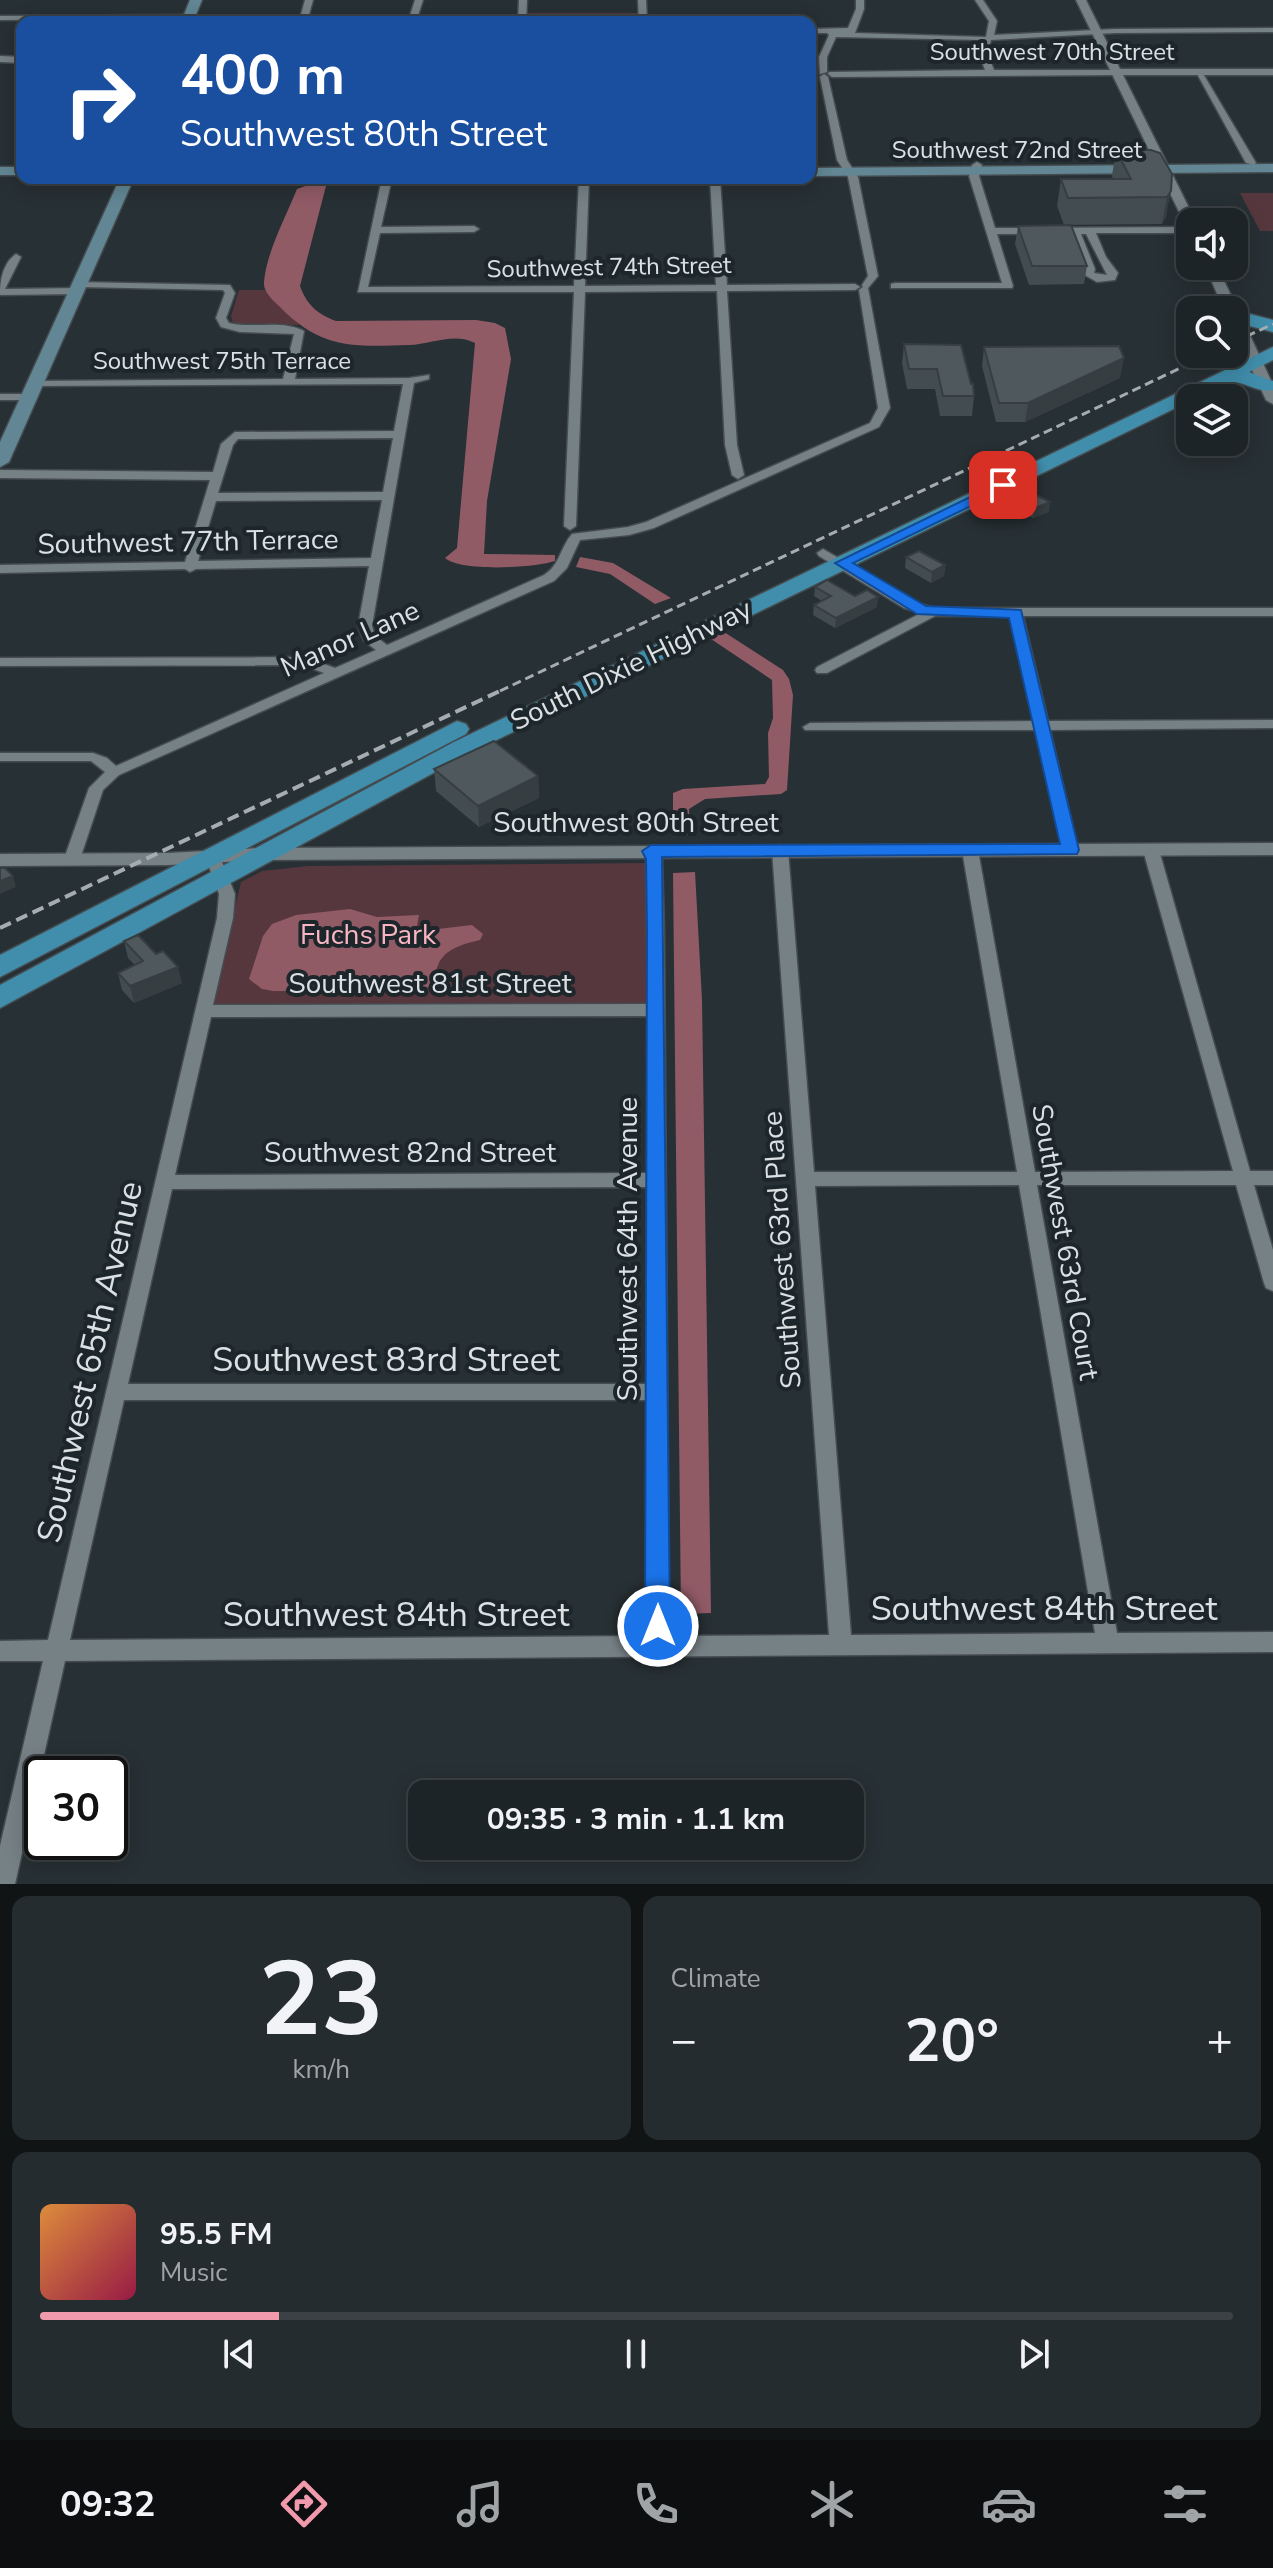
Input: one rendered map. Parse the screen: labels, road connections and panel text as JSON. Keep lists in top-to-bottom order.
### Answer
{
  "streets": {
    "highway": ["South Dixie Highway"],
    "main road": ["Southwest 72nd Street"],
    "street": [
      "Southwest 70th Street",
      "Southwest 74th Street",
      "Southwest 75th Terrace",
      "Southwest 77th Terrace",
      "Manor Lane",
      "Southwest 80th Street",
      "Southwest 81st Street",
      "Southwest 82nd Street",
      "Southwest 63rd Court",
      "Southwest 64th Avenue",
      "Southwest 63rd Place",
      "Southwest 83rd Street",
      "Southwest 65th Avenue",
      "Southwest 84th Street"
    ]
  },
  "crossings": [
    ["South Dixie Highway", "Southwest 80th Street"],
    ["South Dixie Highway", "Southwest 65th Avenue"],
    ["Southwest 80th Street", "Southwest 63rd Court"],
    ["Southwest 80th Street", "Southwest 64th Avenue"],
    ["Southwest 80th Street", "Southwest 63rd Place"],
    ["Southwest 81st Street", "Southwest 64th Avenue"],
    ["Southwest 81st Street", "Southwest 65th Avenue"],
    ["Southwest 82nd Street", "Southwest 64th Avenue"],
    ["Southwest 82nd Street", "Southwest 65th Avenue"],
    ["Southwest 63rd Court", "Southwest 84th Street"],
    ["Southwest 64th Avenue", "Southwest 83rd Street"],
    ["Southwest 64th Avenue", "Southwest 84th Street"],
    ["Southwest 63rd Place", "Southwest 84th Street"],
    ["Southwest 83rd Street", "Southwest 65th Avenue"],
    ["Southwest 65th Avenue", "Southwest 84th Street"]
  ],
  "parks": ["Fuchs Park"],
  "page": {
    "turn": ["400 m", "Southwest 80th Street"],
    "limit": "30",
    "trip": "09:35 · 3 min · 1.1 km",
    "tile": [
      ["23", "km/h"],
      "Climate"
    ],
    "heat": ["−", "20°", "+"],
    "song": ["95.5 FM", "Music"],
    "tabs": "09:32"
  }
}
